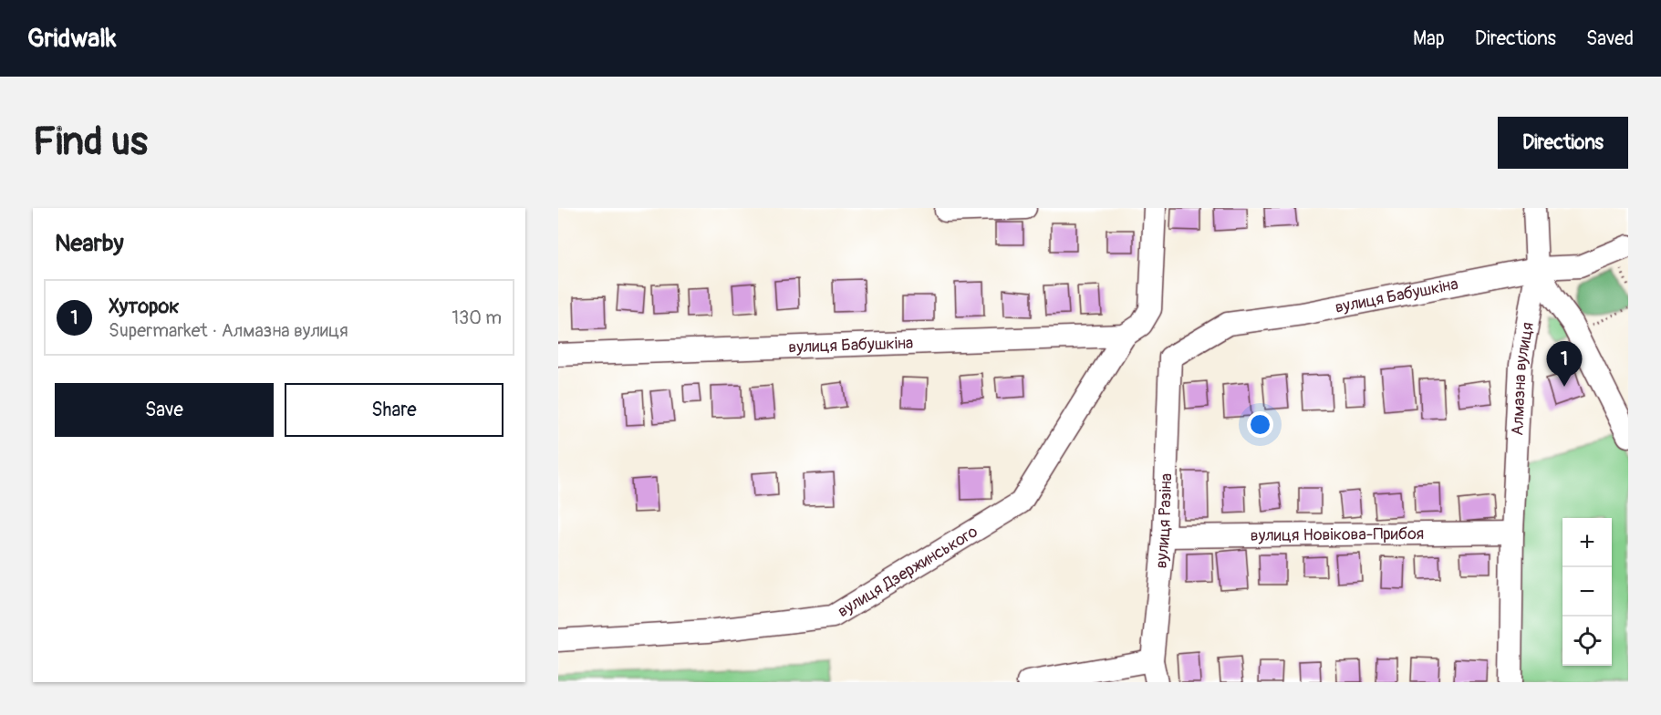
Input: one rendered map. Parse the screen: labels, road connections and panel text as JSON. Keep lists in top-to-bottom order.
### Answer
{
  "streets": {
    "street": [
      "вулиця Бабушкіна",
      "Алмазна вулиця",
      "вулиця Разіна",
      "вулиця Новікова-Прибоя",
      "вулиця Дзержинського"
    ]
  },
  "crossings": [
    ["вулиця Бабушкіна", "Алмазна вулиця"],
    ["вулиця Бабушкіна", "вулиця Разіна"],
    ["вулиця Бабушкіна", "вулиця Дзержинського"],
    ["Алмазна вулиця", "вулиця Новікова-Прибоя"],
    ["вулиця Разіна", "вулиця Новікова-Прибоя"]
  ],
  "page": {
    "header": "Gridwalk",
    "nav": ["Map", "Directions", "Saved"],
    "buttons": [
      "Directions",
      ["Save", "Share"]
    ],
    "title": "Find us",
    "heading": "Nearby",
    "list": [
      {
        "mark": "1",
        "name": "Хуторок",
        "note": "Supermarket · Алмазна вулиця",
        "value": "130 m"
      }
    ],
    "pins": "1",
    "map_buttons": ["+", "−"]
  }
}
